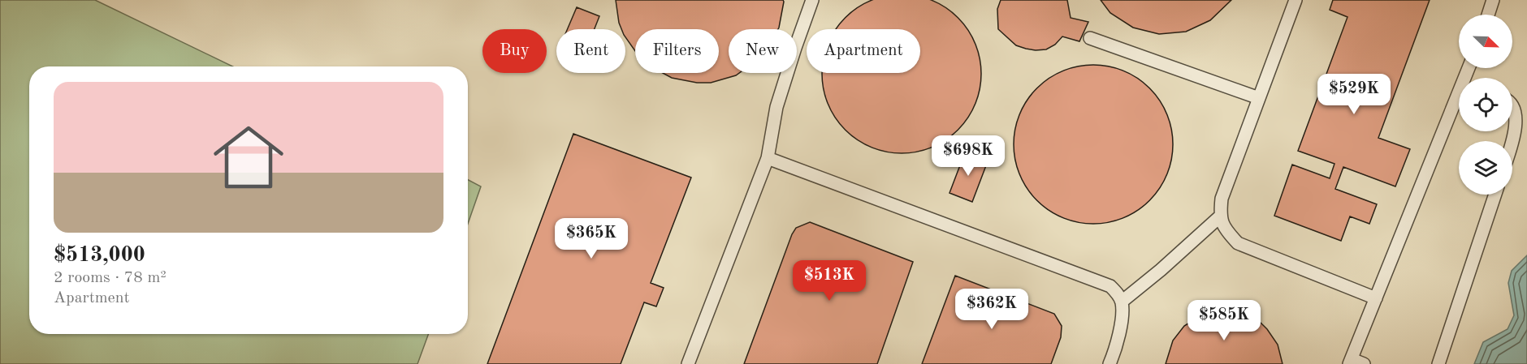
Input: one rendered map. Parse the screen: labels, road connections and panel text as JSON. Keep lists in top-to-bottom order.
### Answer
{
  "north": "bottom right",
  "page": {
    "chip": [
      "Buy",
      "Rent",
      "Filters",
      "New",
      "Apartment"
    ],
    "list": [
      {
        "name": "$513,000",
        "note": "2 rooms · 78 m² · Apartment"
      }
    ],
    "price": [
      "$529K",
      "$698K",
      "$365K",
      "$513K",
      "$362K",
      "$585K"
    ]
  }
}
